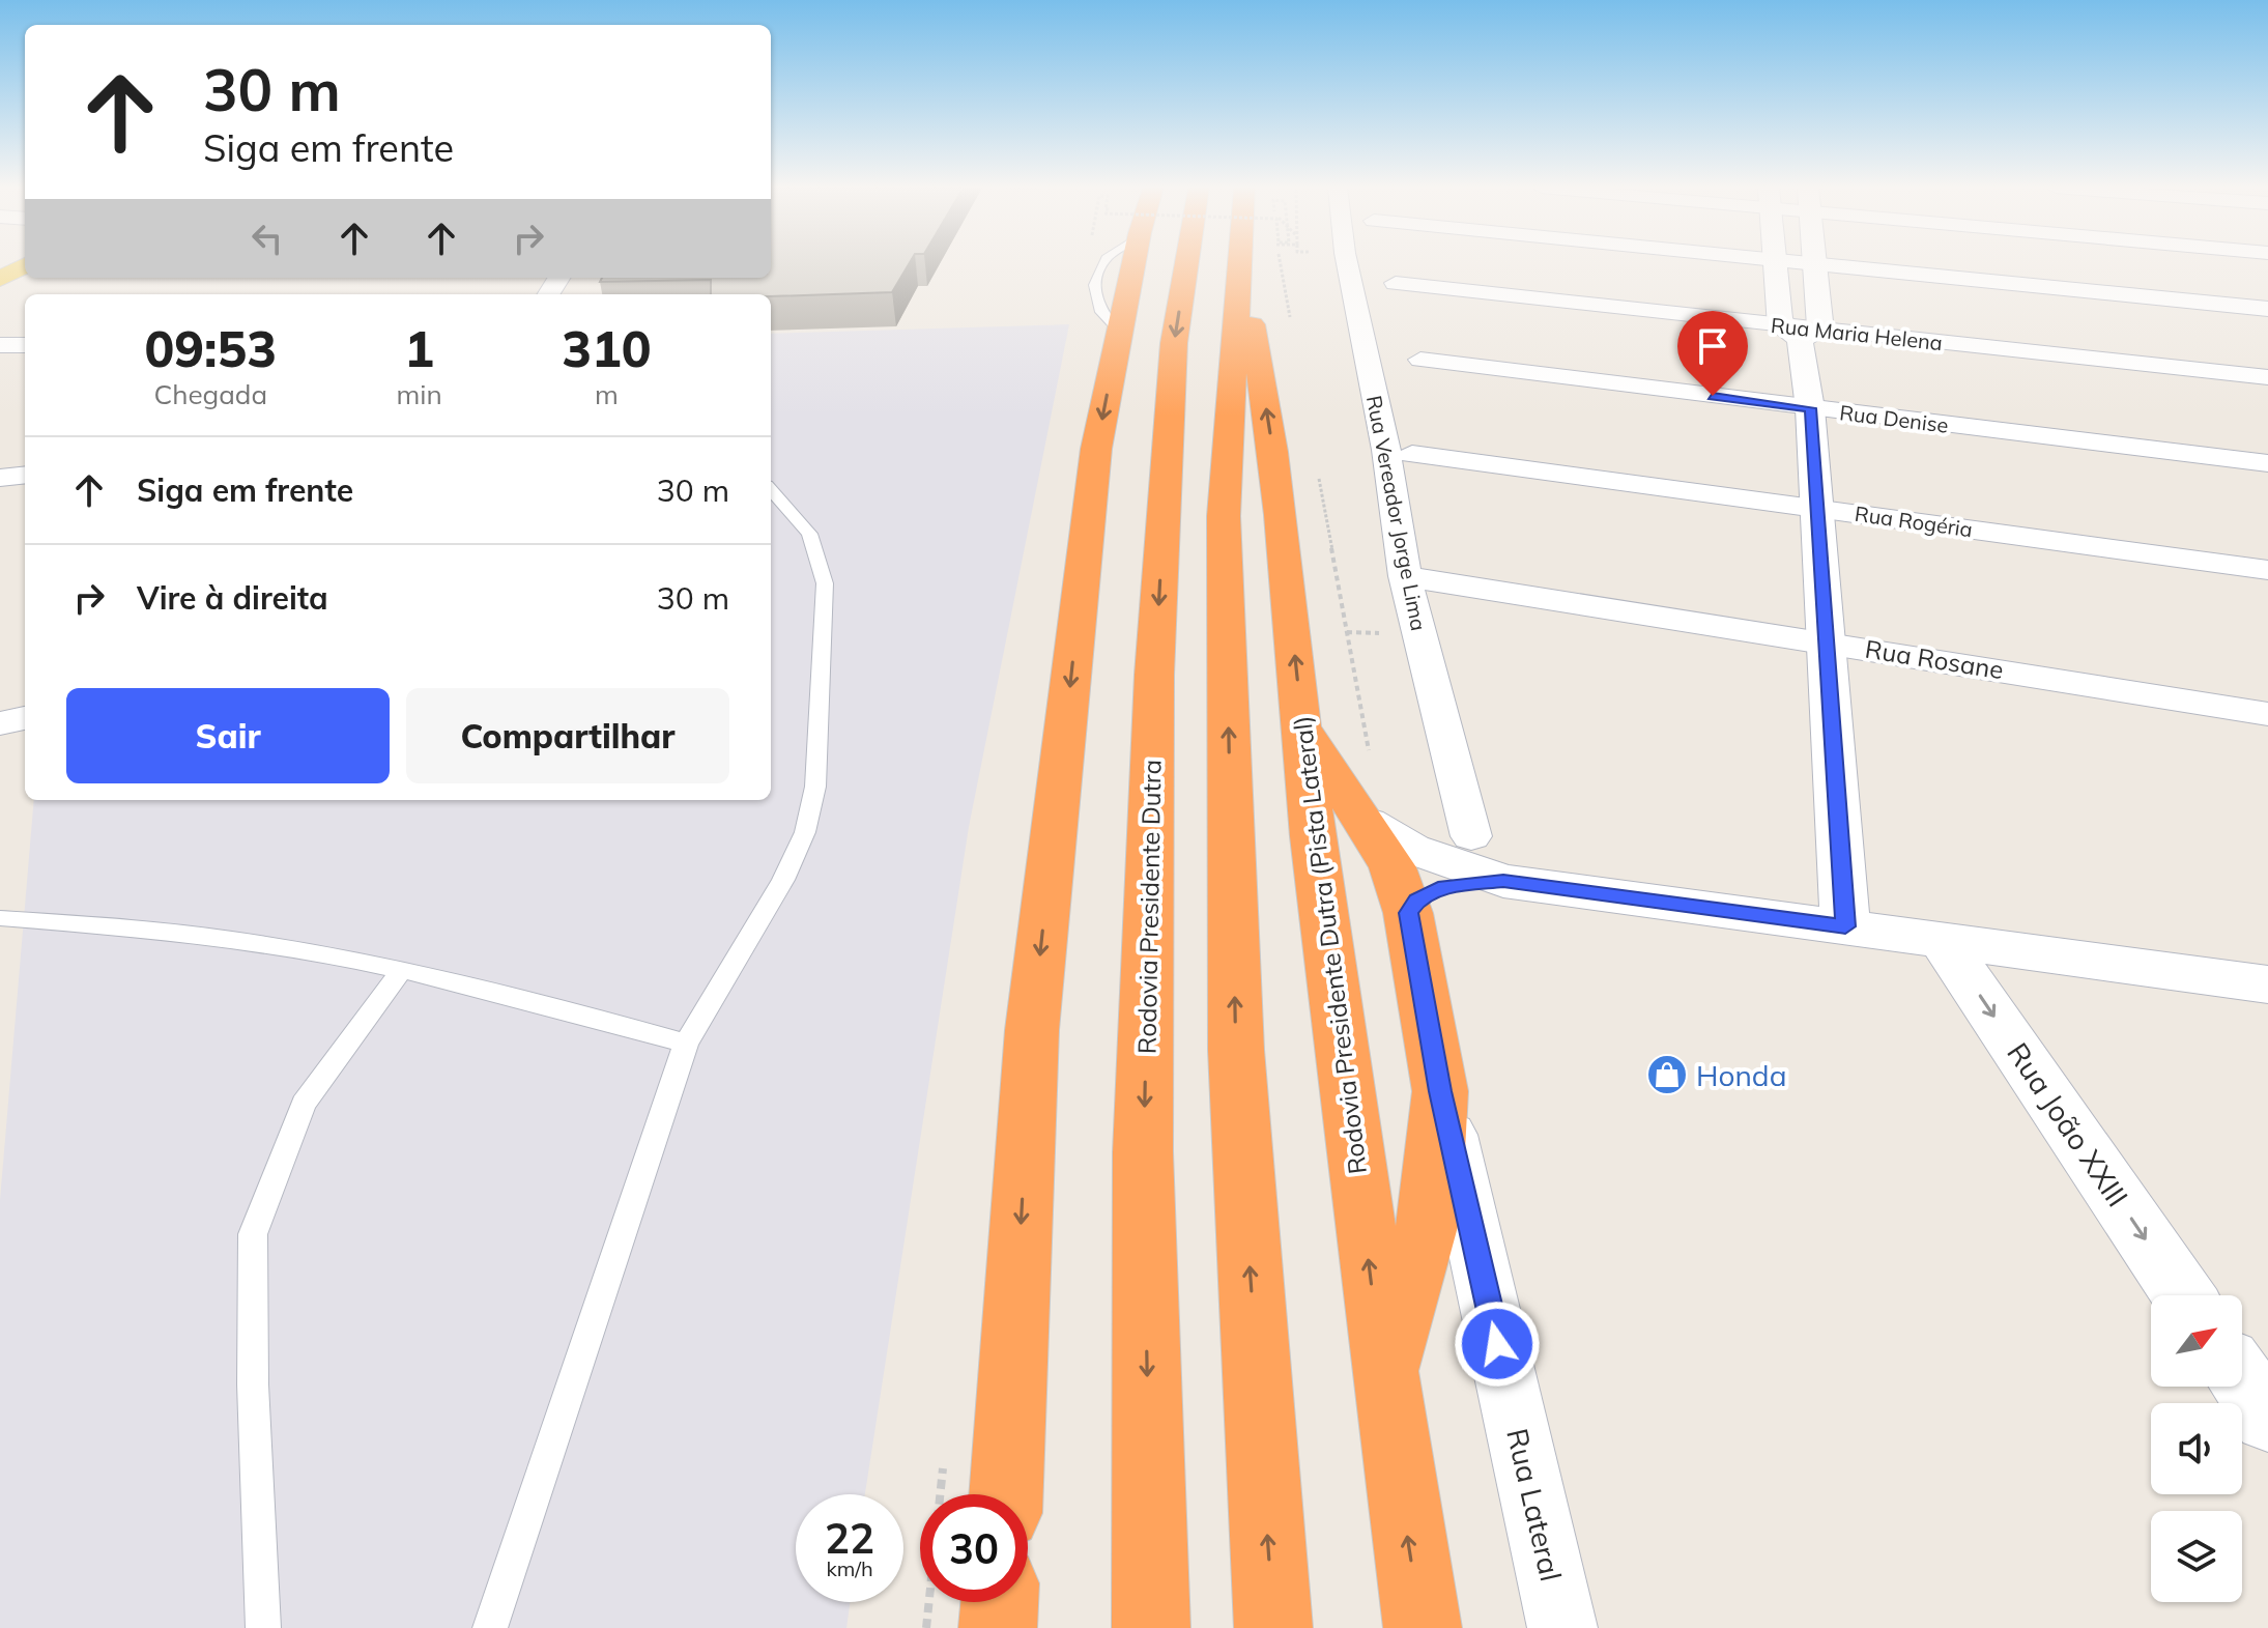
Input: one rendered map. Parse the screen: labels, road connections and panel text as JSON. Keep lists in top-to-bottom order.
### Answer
{
  "streets": {
    "highway": ["Rodovia Presidente Dutra", "Rodovia Presidente Dutra (Pista Lateral)"],
    "street": [
      "Rua Maria Helena",
      "Rua Denise",
      "Rua Vereador Jorge Lima",
      "Rua Rogéria",
      "Rua Rosane",
      "Rua João XXIII",
      "Rua Lateral"
    ]
  },
  "crossings": [
    ["Rua Vereador Jorge Lima", "Rua Rosane"]
  ],
  "one_way": ["Rua João XXIII"],
  "places": {
    "shop": ["Honda"]
  },
  "north": "top right",
  "page": {
    "turn": ["30 m", "Siga em frente"],
    "eta": [
      "09:53",
      "Chegada",
      "1",
      "min",
      "310",
      "m"
    ],
    "list": [
      {
        "name": "Siga em frente",
        "value": "30 m"
      },
      {
        "name": "Vire à direita",
        "value": "30 m"
      }
    ],
    "buttons": ["Sair", "Compartilhar"],
    "speed": "22 km/h",
    "limit": "30"
  }
}
